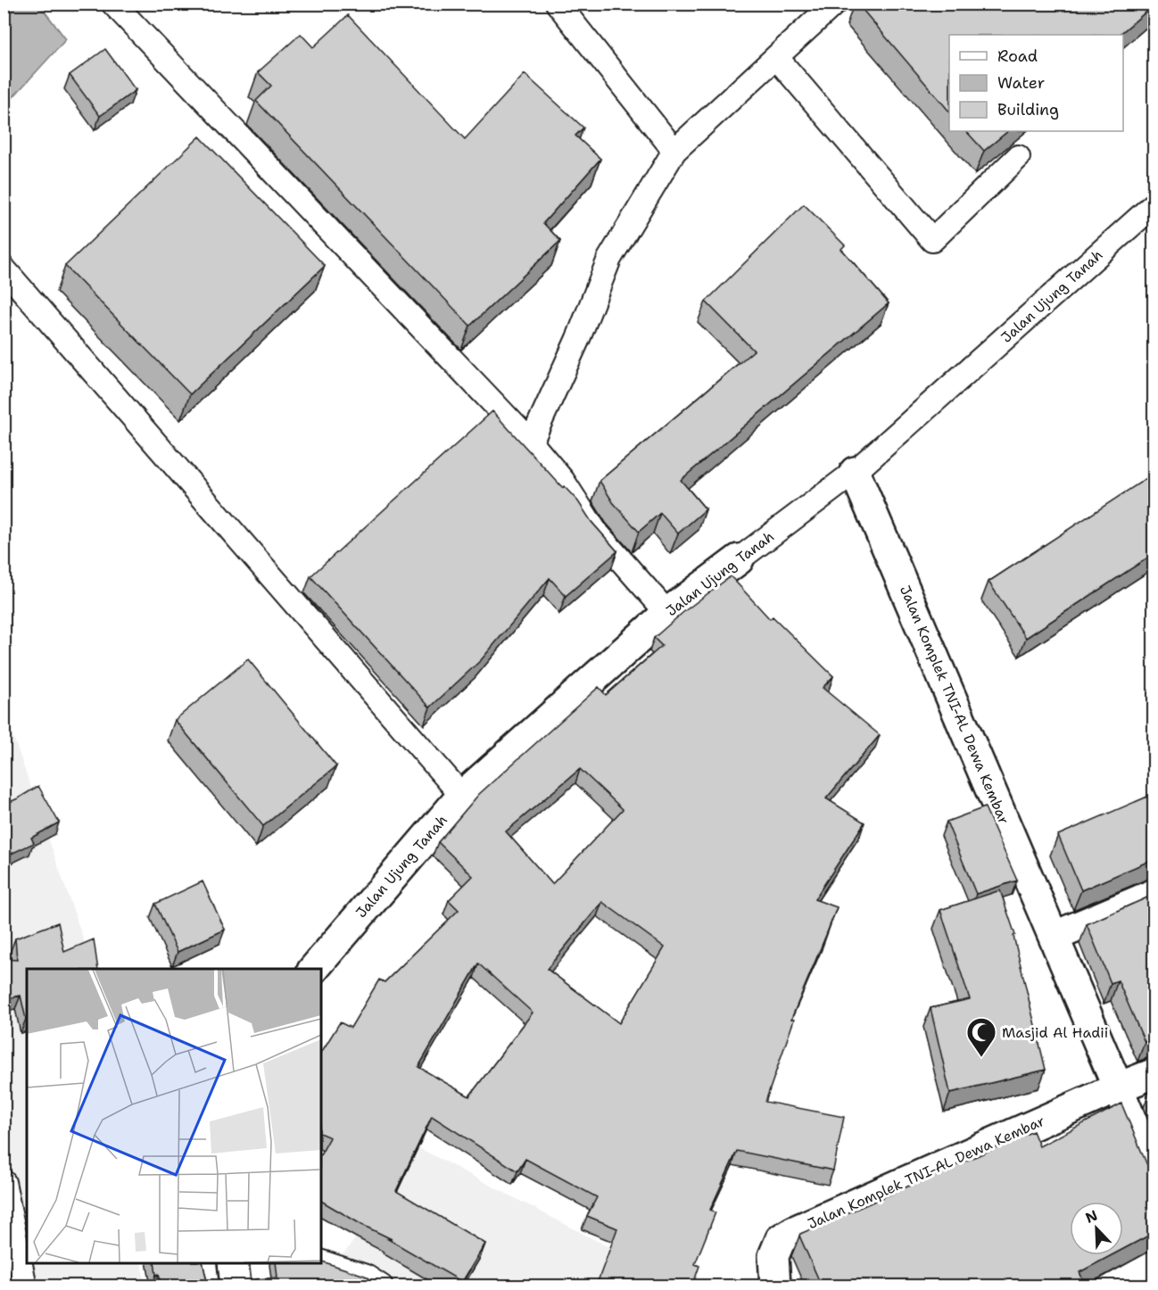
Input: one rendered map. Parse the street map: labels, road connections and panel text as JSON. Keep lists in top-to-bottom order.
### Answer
{
  "streets": {
    "street": ["Jalan Ujung Tanah", "Jalan Komplek TNI-AL Dewa Kembar"]
  },
  "crossings": [
    ["Jalan Ujung Tanah", "Jalan Komplek TNI-AL Dewa Kembar"]
  ],
  "places": {
    "mosque": ["Masjid Al Hadii"]
  },
  "legend": ["Road", "Water", "Building"],
  "north": "top left"
}
